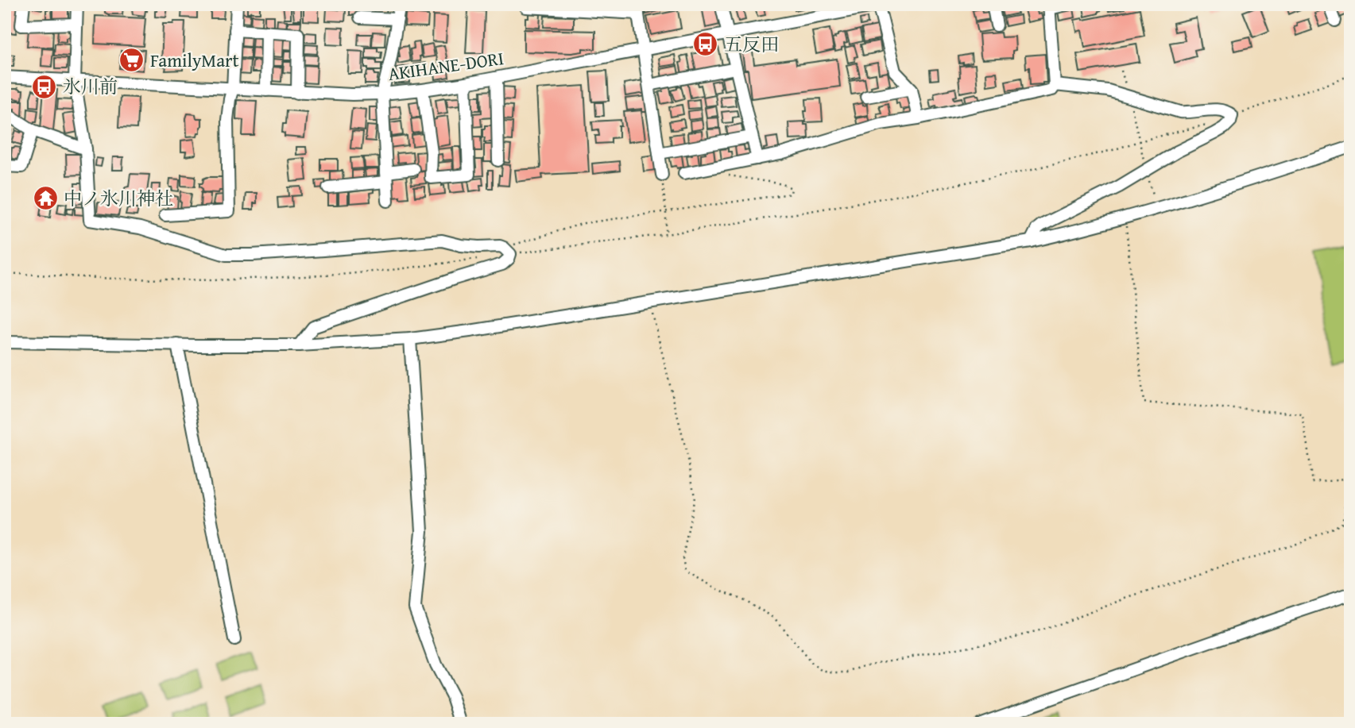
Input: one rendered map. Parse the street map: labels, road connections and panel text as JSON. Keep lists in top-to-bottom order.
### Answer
{
  "streets": {
    "street": ["AKIHANE-DORI"]
  },
  "places": {
    "bus stop": ["五反田", "氷川前"],
    "supermarket": ["FamilyMart"],
    "temple": ["中ノ氷川神社"]
  }
}
